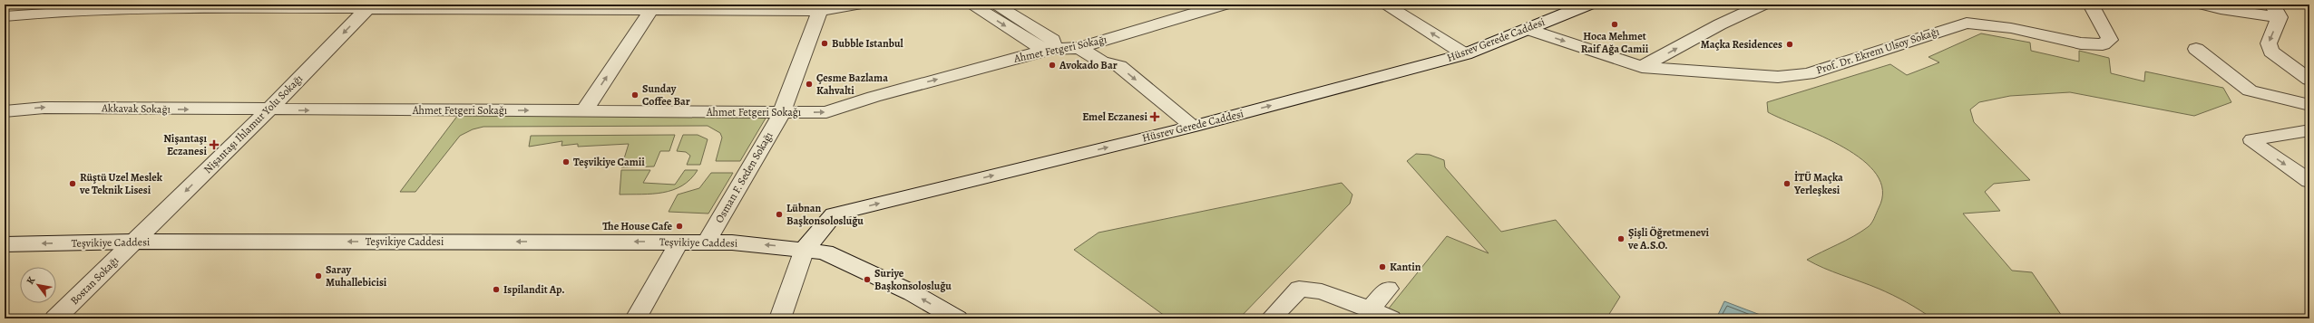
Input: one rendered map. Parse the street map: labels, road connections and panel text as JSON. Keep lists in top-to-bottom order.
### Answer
{
  "streets": {
    "street": [
      "Hüsrev Gerede Caddesi",
      "Ahmet Fetgeri Sokağı",
      "Prof. Dr. Ekrem Ulsoy Sokağı",
      "Akkavak Sokağı",
      "Nişantaşı Ihlamur Yolu Sokağı",
      "Osman F. Seden Sokağı",
      "Teşvikiye Caddesi",
      "Bostan Sokağı"
    ]
  },
  "crossings": [
    ["Hüsrev Gerede Caddesi", "Prof. Dr. Ekrem Ulsoy Sokağı"],
    ["Hüsrev Gerede Caddesi", "Teşvikiye Caddesi"],
    ["Ahmet Fetgeri Sokağı", "Akkavak Sokağı"],
    ["Ahmet Fetgeri Sokağı", "Nişantaşı Ihlamur Yolu Sokağı"],
    ["Ahmet Fetgeri Sokağı", "Osman F. Seden Sokağı"],
    ["Akkavak Sokağı", "Nişantaşı Ihlamur Yolu Sokağı"],
    ["Nişantaşı Ihlamur Yolu Sokağı", "Teşvikiye Caddesi"],
    ["Nişantaşı Ihlamur Yolu Sokağı", "Bostan Sokağı"],
    ["Osman F. Seden Sokağı", "Teşvikiye Caddesi"],
    ["Teşvikiye Caddesi", "Bostan Sokağı"]
  ],
  "one_way": ["Hüsrev Gerede Caddesi", "Nişantaşı Ihlamur Yolu Sokağı", "Teşvikiye Caddesi"],
  "places": {
    "other": [
      "Hoca Mehmet Raif Ağa Camii",
      "Bubble Istanbul",
      "Maçka Residences",
      "Avokado Bar",
      "Çesme Bazlama Kahvalti",
      "Sunday Coffee Bar",
      "Teşvikiye Camii",
      "Rüştü Uzel Meslek ve Teknik Lisesi",
      "İTÜ Maçka Yerleşkesi",
      "Lübnan Başkonsolosluğu",
      "The House Cafe",
      "Şişli Öğretmenevi ve A.S.O.",
      "Kantin",
      "Saray Muhallebicisi",
      "Suriye Başkonsolosluğu",
      "Ispilandit Ap."
    ],
    "health": ["Emel Eczanesi", "Nişantaşı Eczanesi"]
  },
  "north": "top left"
}
